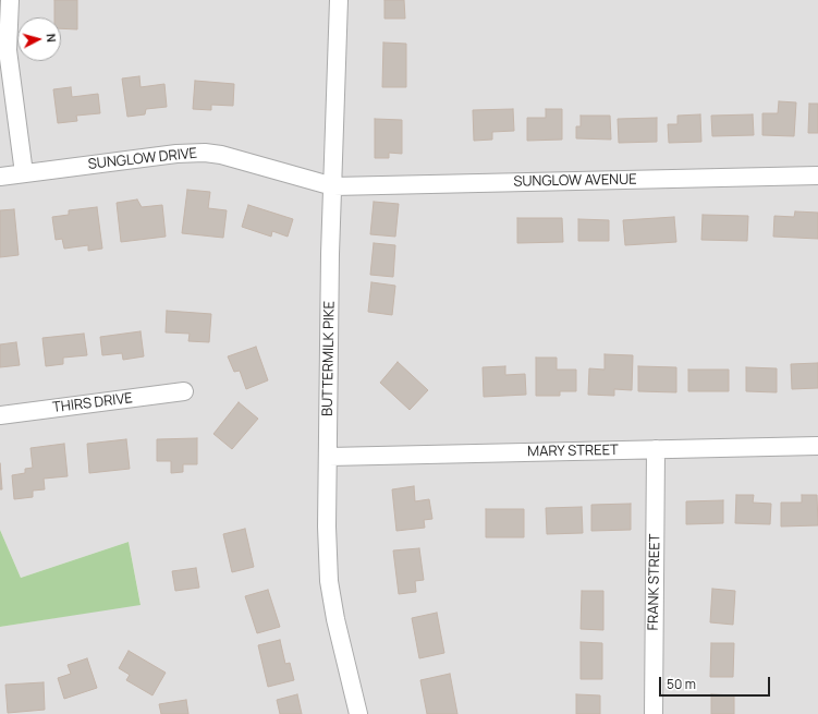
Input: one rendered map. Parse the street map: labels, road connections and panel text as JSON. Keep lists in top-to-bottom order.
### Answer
{
  "streets": {
    "street": [
      "SUNGLOW DRIVE",
      "SUNGLOW AVENUE",
      "BUTTERMILK PIKE",
      "THIRS DRIVE",
      "MARY STREET",
      "FRANK STREET"
    ]
  },
  "crossings": [
    ["SUNGLOW DRIVE", "SUNGLOW AVENUE"],
    ["SUNGLOW DRIVE", "BUTTERMILK PIKE"],
    ["SUNGLOW AVENUE", "BUTTERMILK PIKE"],
    ["BUTTERMILK PIKE", "MARY STREET"],
    ["MARY STREET", "FRANK STREET"]
  ],
  "scale_bar": "50 m",
  "north": "right"
}
